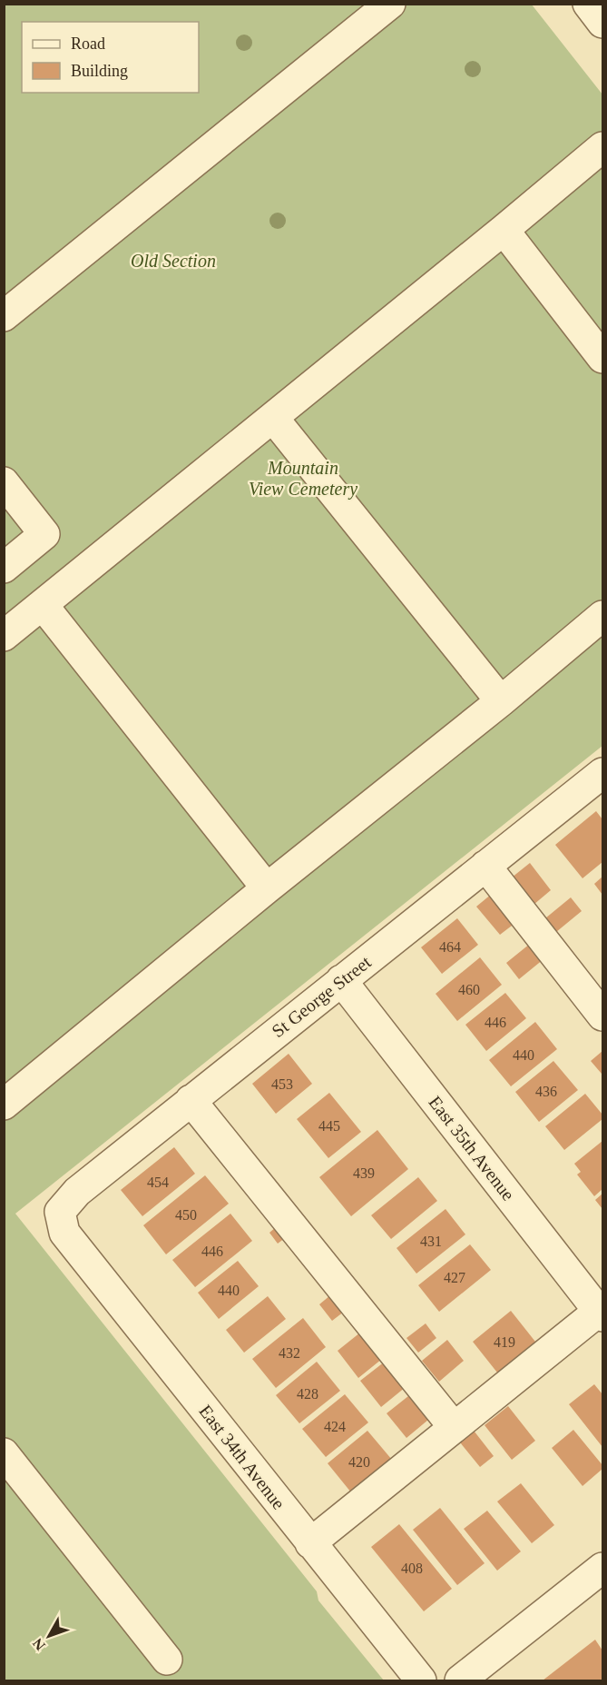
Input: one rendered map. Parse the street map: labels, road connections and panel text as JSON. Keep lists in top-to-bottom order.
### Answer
{
  "streets": {
    "street": ["St George Street", "East 35th Avenue", "East 34th Avenue"]
  },
  "crossings": [
    ["St George Street", "East 35th Avenue"],
    ["St George Street", "East 34th Avenue"]
  ],
  "parks": ["Old Section", "Mountain View Cemetery"],
  "house_numbers": [
    "464",
    "460",
    "446",
    "440",
    "453",
    "436",
    "445",
    "439",
    "454",
    "450",
    "431",
    "446",
    "427",
    "440",
    "419",
    "432",
    "428",
    "424",
    "420",
    "408"
  ],
  "legend": ["Road", "Building"],
  "north": "bottom left"
}
